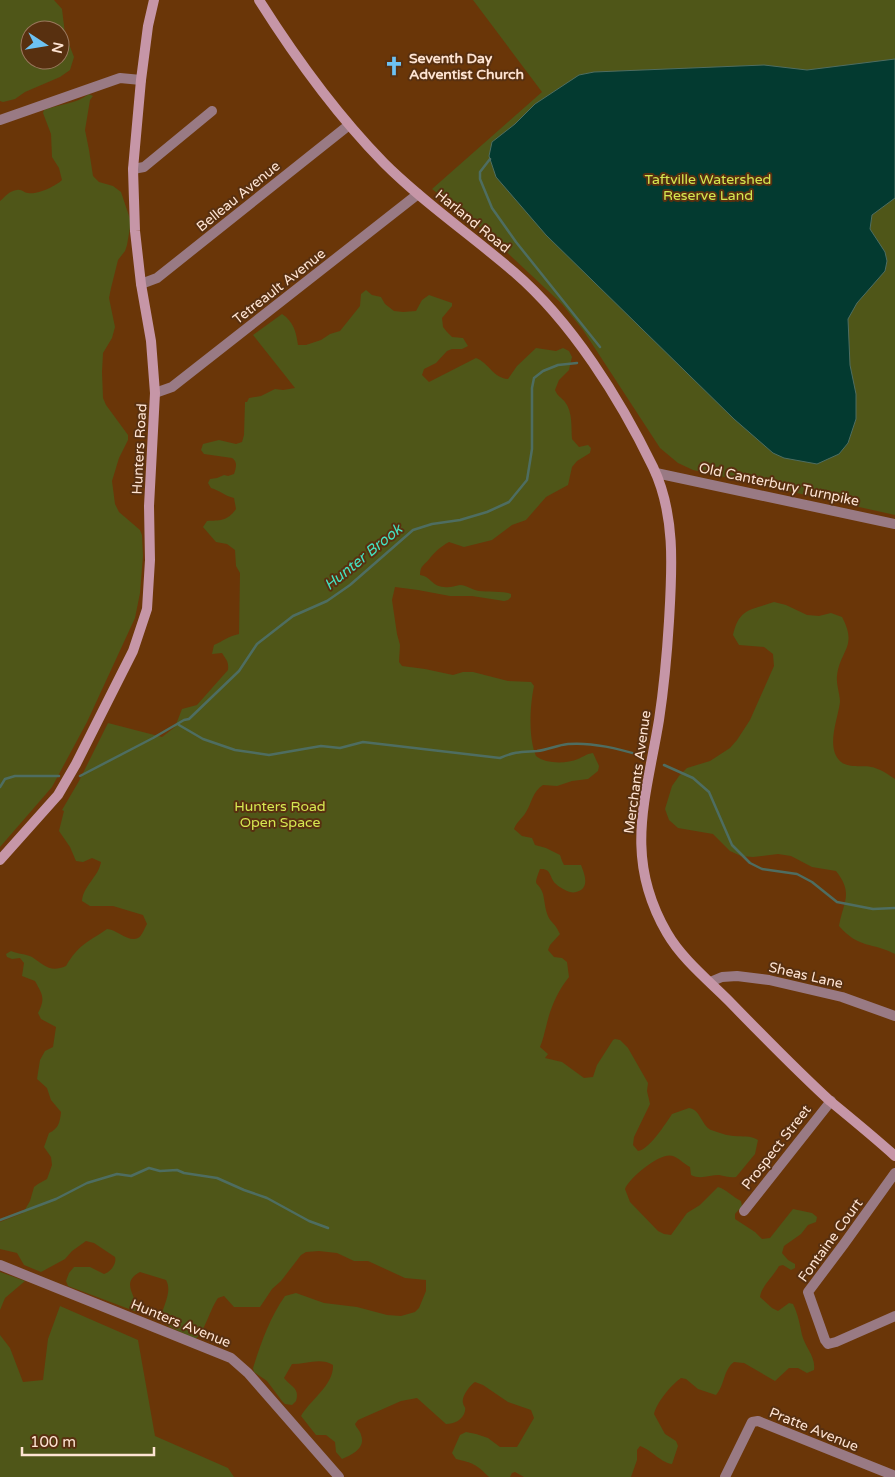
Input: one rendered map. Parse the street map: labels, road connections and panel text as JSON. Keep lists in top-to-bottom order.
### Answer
{
  "streets": {
    "main road": ["Harland Road", "Hunters Road", "Merchants Avenue"],
    "street": [
      "Belleau Avenue",
      "Tetreault Avenue",
      "Old Canterbury Turnpike",
      "Sheas Lane",
      "Prospect Street",
      "Fontaine Court",
      "Hunters Avenue",
      "Pratte Avenue"
    ]
  },
  "crossings": [
    ["Belleau Avenue", "Harland Road"],
    ["Belleau Avenue", "Hunters Road"],
    ["Harland Road", "Tetreault Avenue"],
    ["Harland Road", "Old Canterbury Turnpike"],
    ["Harland Road", "Merchants Avenue"],
    ["Tetreault Avenue", "Hunters Road"],
    ["Old Canterbury Turnpike", "Merchants Avenue"],
    ["Merchants Avenue", "Sheas Lane"],
    ["Merchants Avenue", "Prospect Street"]
  ],
  "water": ["Hunter Brook"],
  "parks": ["Taftville Watershed Reserve Land", "Hunters Road Open Space"],
  "places": {
    "church": ["Seventh Day Adventist Church"]
  },
  "scale_bar": "100 m",
  "north": "right"
}
